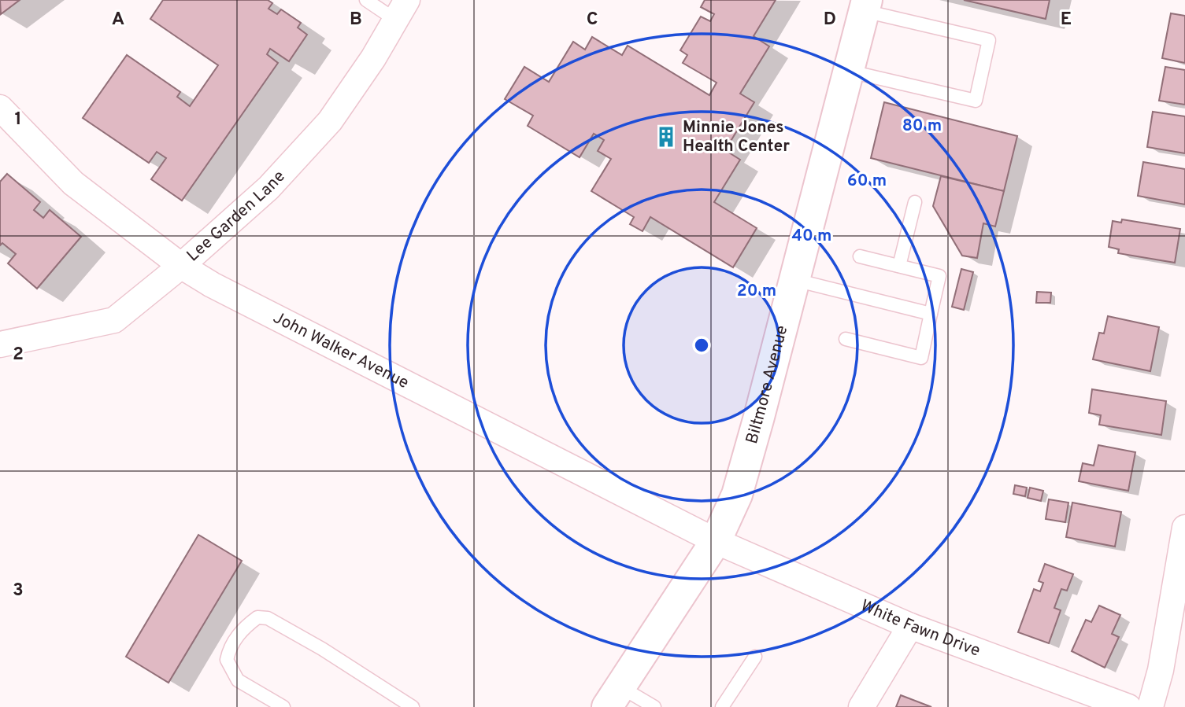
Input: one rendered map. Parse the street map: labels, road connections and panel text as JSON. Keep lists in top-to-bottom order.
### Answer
{
  "streets": {
    "main road": ["Biltmore Avenue"],
    "street": ["Lee Garden Lane", "John Walker Avenue", "White Fawn Drive"]
  },
  "crossings": [
    ["Lee Garden Lane", "John Walker Avenue"],
    ["John Walker Avenue", "Biltmore Avenue"],
    ["John Walker Avenue", "White Fawn Drive"],
    ["Biltmore Avenue", "White Fawn Drive"]
  ],
  "places": {
    "building": ["Minnie Jones Health Center"]
  },
  "grid": {
    "columns": [
      "A",
      "B",
      "C",
      "D",
      "E"
    ],
    "rows": ["1", "2", "3"]
  },
  "rings": [
    "80 m",
    "60 m",
    "40 m",
    "20 m"
  ]
}
